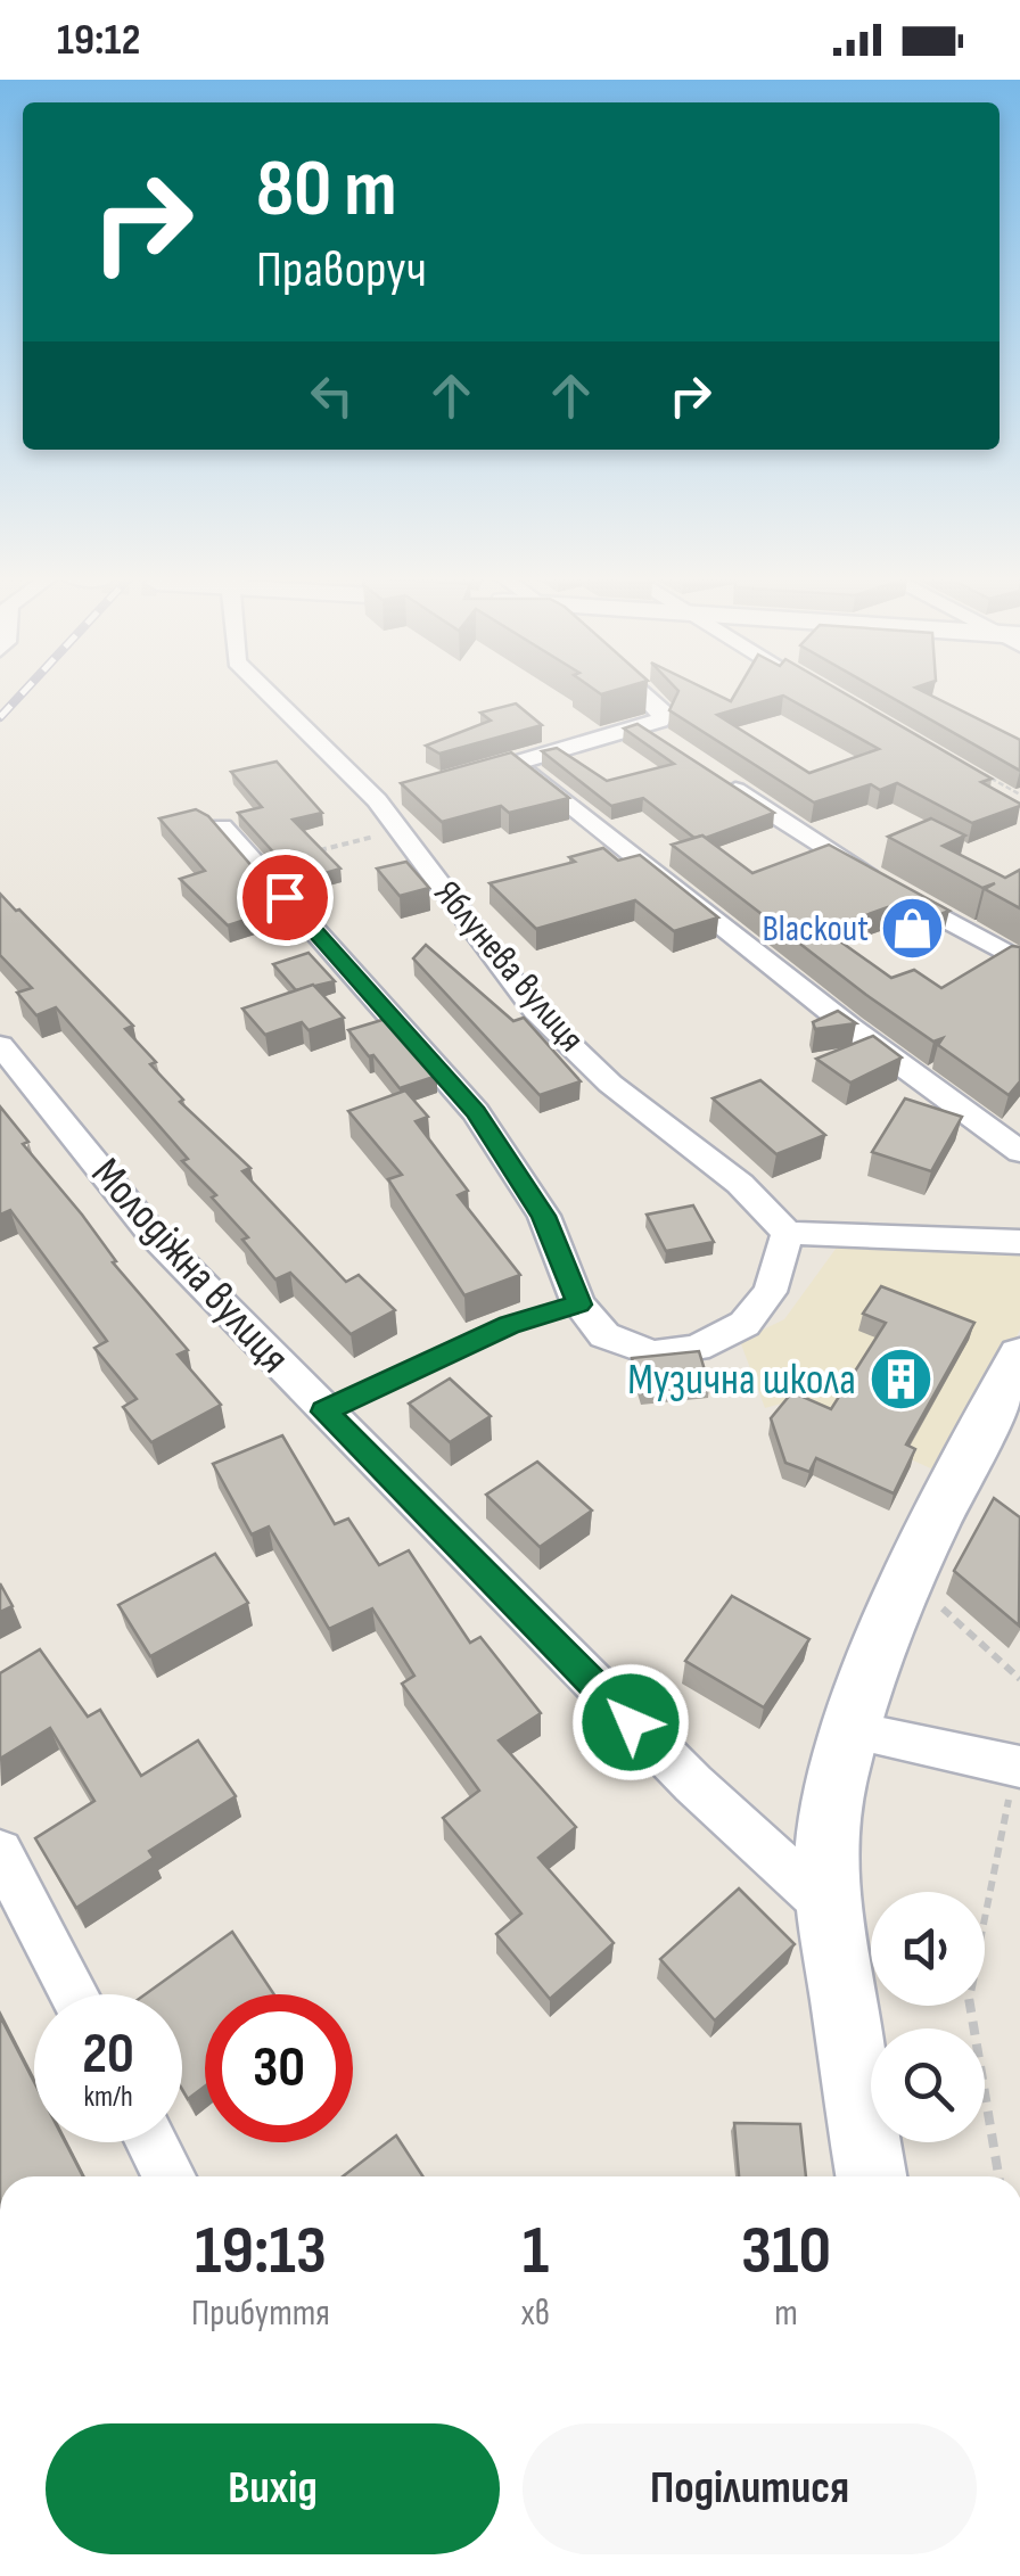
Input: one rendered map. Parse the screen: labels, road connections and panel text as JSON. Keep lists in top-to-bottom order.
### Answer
{
  "streets": {
    "street": ["Яблунева вулиця", "Молодіжна вулиця"]
  },
  "places": {
    "shop": ["Blackout"],
    "building": ["Музична школа"]
  },
  "page": {
    "status": "19:12",
    "turn": ["80 m", "Праворуч"],
    "speed": "20 km/h",
    "limit": "30",
    "eta": [
      "19:13",
      "Прибуття",
      "1",
      "хв",
      "310",
      "m"
    ],
    "buttons": ["Вихід", "Поділитися"]
  }
}
